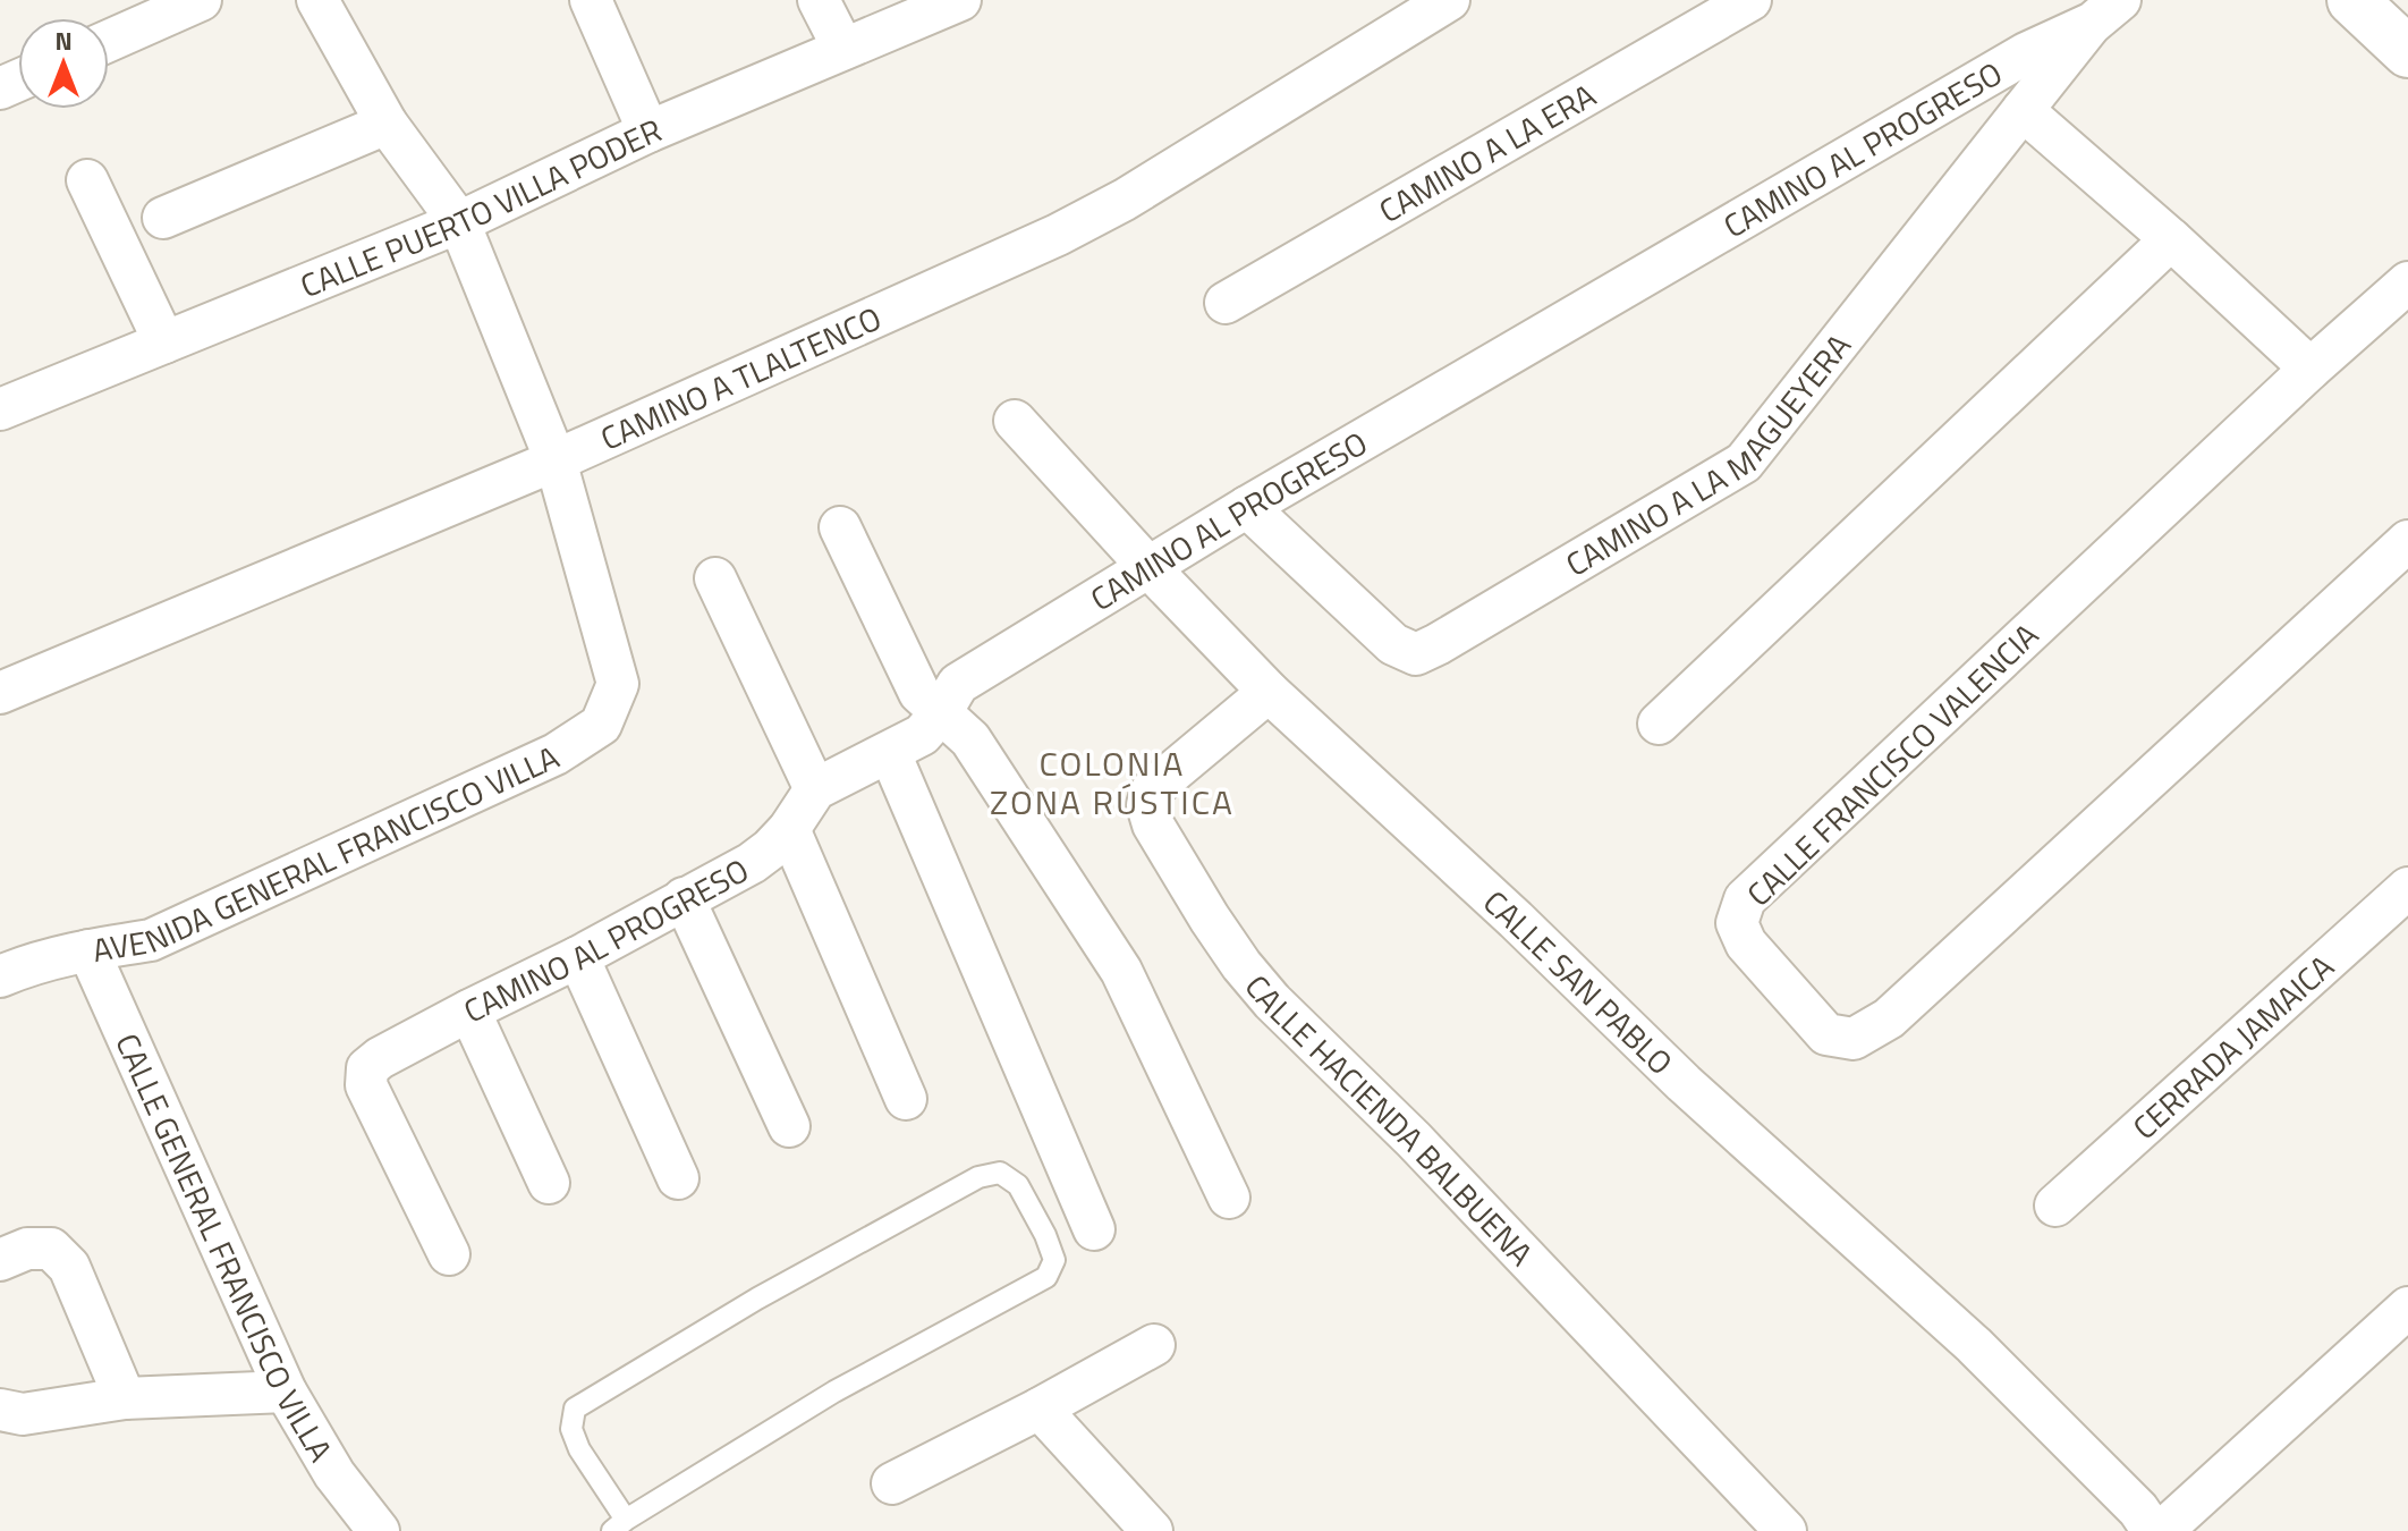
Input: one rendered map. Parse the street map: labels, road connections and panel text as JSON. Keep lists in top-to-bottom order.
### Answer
{
  "streets": {
    "street": [
      "CAMINO AL PROGRESO",
      "CAMINO A LA ERA",
      "CALLE PUERTO VILLA PODER",
      "CAMINO A TLALTENCO",
      "CAMINO A LA MAGUEYERA",
      "CALLE FRANCISCO VALENCIA",
      "AVENIDA GENERAL FRANCISCO VILLA",
      "CALLE SAN PABLO",
      "CERRADA JAMAICA",
      "CALLE HACIENDA BALBUENA",
      "CALLE GENERAL FRANCISCO VILLA"
    ]
  },
  "crossings": [
    ["CAMINO AL PROGRESO", "CAMINO A LA MAGUEYERA"],
    ["CAMINO AL PROGRESO", "CALLE SAN PABLO"],
    ["CAMINO A TLALTENCO", "AVENIDA GENERAL FRANCISCO VILLA"],
    ["AVENIDA GENERAL FRANCISCO VILLA", "CALLE GENERAL FRANCISCO VILLA"],
    ["CALLE SAN PABLO", "CALLE HACIENDA BALBUENA"]
  ],
  "districts": ["COLONIA ZONA RÚSTICA"],
  "north": "top"
}
